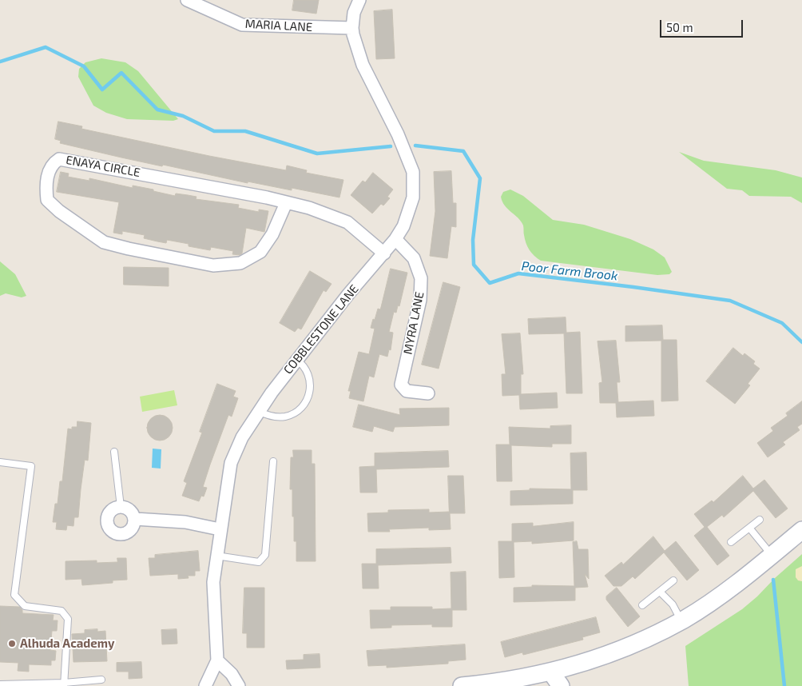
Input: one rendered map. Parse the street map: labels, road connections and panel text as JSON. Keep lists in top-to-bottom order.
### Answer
{
  "streets": {
    "street": [
      "MARIA LANE",
      "ENAYA CIRCLE",
      "MYRA LANE",
      "COBBLESTONE LANE"
    ]
  },
  "crossings": [
    ["MARIA LANE", "COBBLESTONE LANE"],
    ["ENAYA CIRCLE", "COBBLESTONE LANE"],
    ["MYRA LANE", "COBBLESTONE LANE"]
  ],
  "water": ["Poor Farm Brook"],
  "places": ["Alhuda Academy"],
  "scale_bar": "50 m"
}
